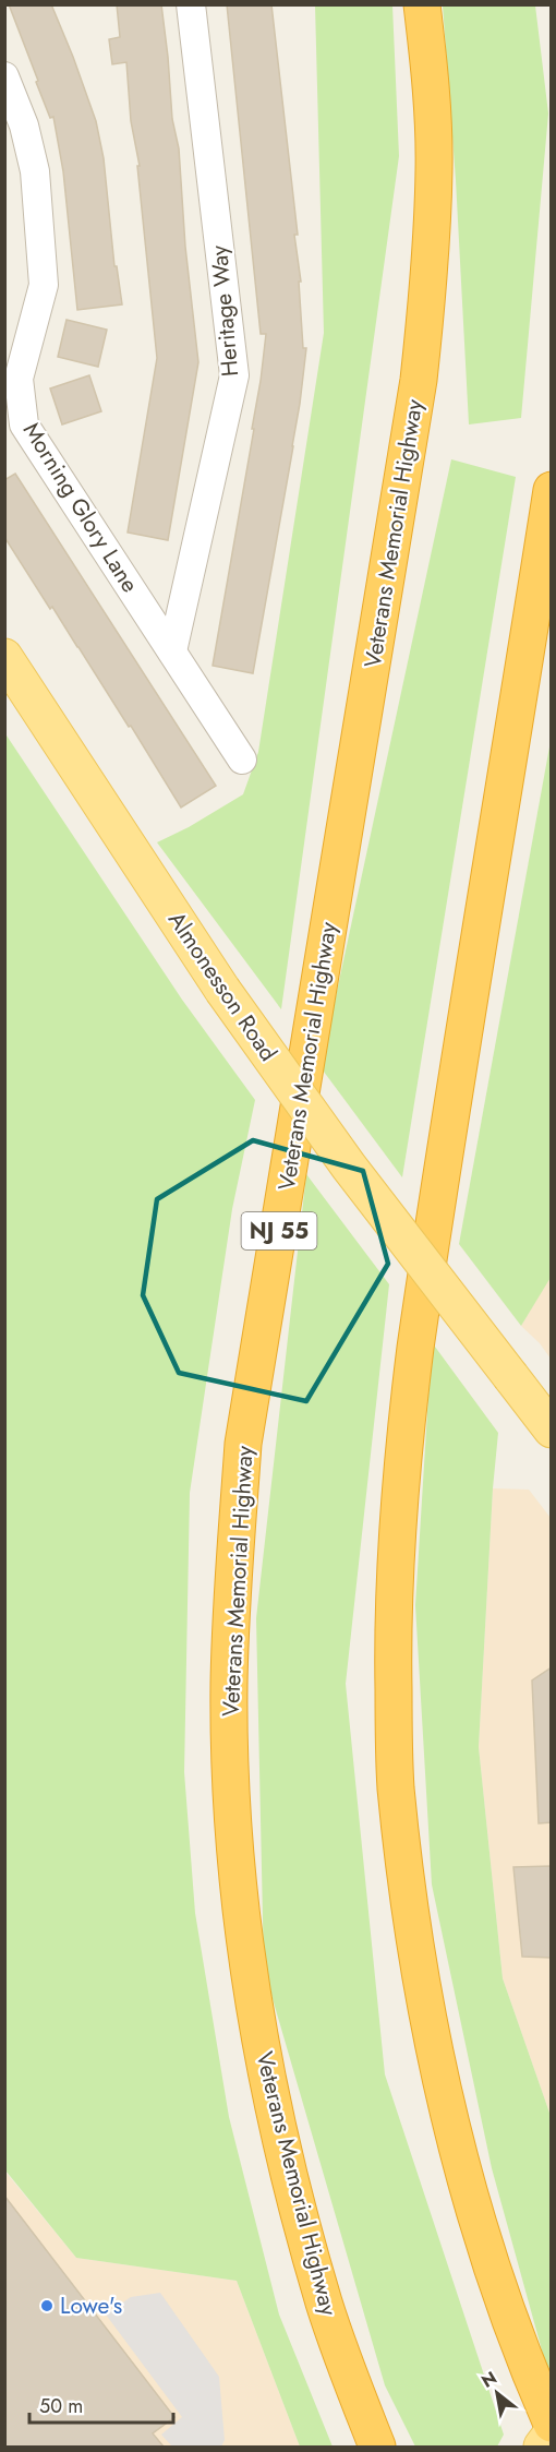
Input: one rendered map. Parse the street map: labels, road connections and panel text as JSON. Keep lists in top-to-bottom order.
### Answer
{
  "streets": {
    "highway": ["Veterans Memorial Highway", "NJ 55"],
    "main road": ["Almonesson Road"],
    "street": ["Heritage Way", "Morning Glory Lane"]
  },
  "crossings": [
    ["Heritage Way", "Morning Glory Lane"]
  ],
  "places": ["Lowe's"],
  "scale_bar": "50 m",
  "north": "top left"
}
